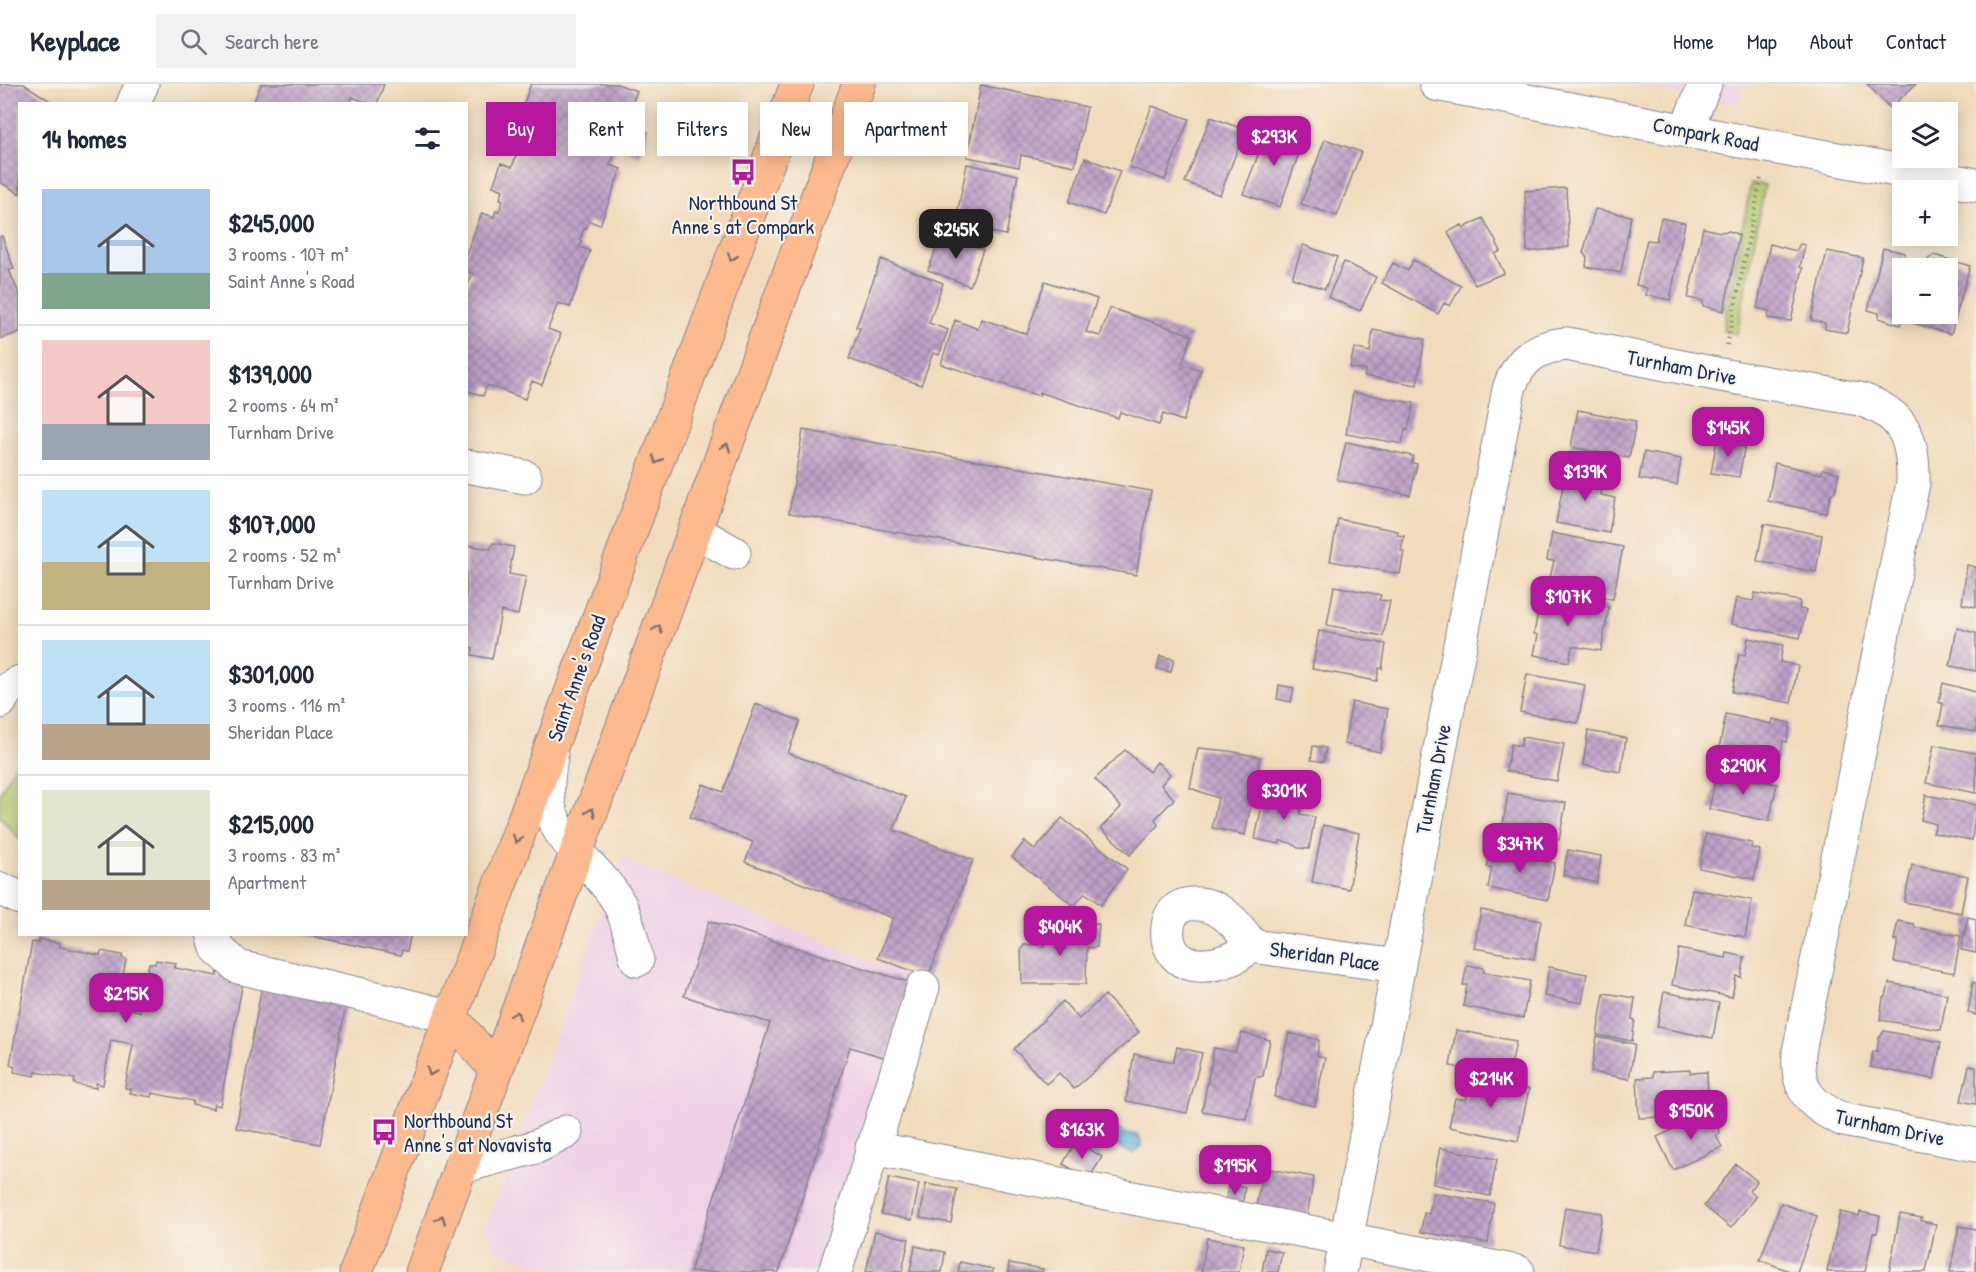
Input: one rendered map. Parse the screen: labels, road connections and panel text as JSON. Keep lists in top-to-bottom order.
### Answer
{
  "streets": {
    "main road": ["Saint Anne's Road"],
    "street": ["Compark Road", "Turnham Drive", "Sheridan Place"]
  },
  "crossings": [
    ["Turnham Drive", "Sheridan Place"]
  ],
  "places": {
    "bus stop": ["Northbound St Anne's at Compark", "Northbound St Anne's at Novavista"]
  },
  "page": {
    "header": "Keyplace",
    "search": "Search here",
    "nav": [
      "Home",
      "Map",
      "About",
      "Contact"
    ],
    "map_buttons": ["+", "−"],
    "chip": [
      "Buy",
      "Rent",
      "Filters",
      "New",
      "Apartment"
    ],
    "heading": "14 homes",
    "price": [
      "$293K",
      "$245K",
      "$145K",
      "$139K",
      "$107K",
      "$290K",
      "$301K",
      "$347K",
      "$404K",
      "$215K",
      "$214K",
      "$150K",
      "$163K",
      "$195K"
    ],
    "list": [
      {
        "name": "$245,000",
        "note": "3 rooms · 107 m² · Saint Anne's Road"
      },
      {
        "name": "$139,000",
        "note": "2 rooms · 64 m² · Turnham Drive"
      },
      {
        "name": "$107,000",
        "note": "2 rooms · 52 m² · Turnham Drive"
      },
      {
        "name": "$301,000",
        "note": "3 rooms · 116 m² · Sheridan Place"
      },
      {
        "name": "$215,000",
        "note": "3 rooms · 83 m² · Apartment"
      }
    ]
  }
}
